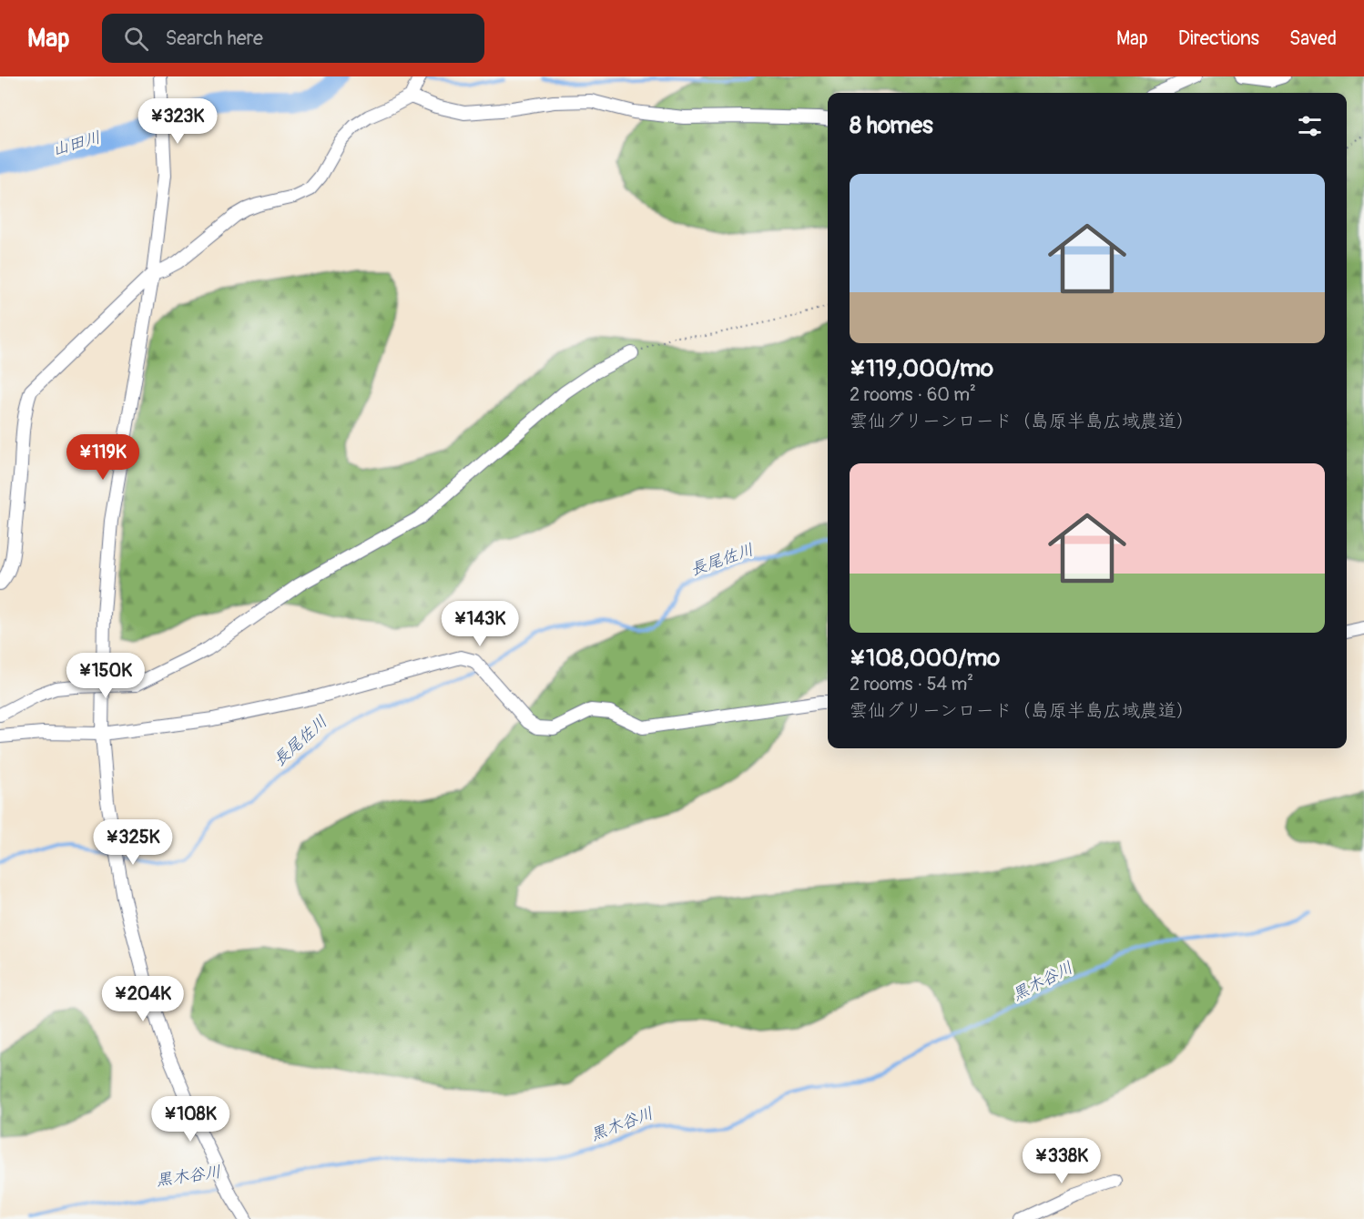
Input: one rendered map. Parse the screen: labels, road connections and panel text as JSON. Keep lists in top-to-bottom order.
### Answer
{
  "water": ["山田川", "長尾佐川", "黒木谷川"],
  "page": {
    "header": "Map",
    "search": "Search here",
    "nav": ["Map", "Directions", "Saved"],
    "heading": "8 homes",
    "price": [
      "¥323K",
      "¥119K",
      "¥143K",
      "¥150K",
      "¥325K",
      "¥204K",
      "¥108K",
      "¥338K"
    ],
    "list": [
      {
        "name": "¥119,000/mo",
        "note": "2 rooms · 60 m² · 雲仙グリーンロード（島原半島広域農道）"
      },
      {
        "name": "¥108,000/mo",
        "note": "2 rooms · 54 m² · 雲仙グリーンロード（島原半島広域農道）"
      }
    ]
  }
}
